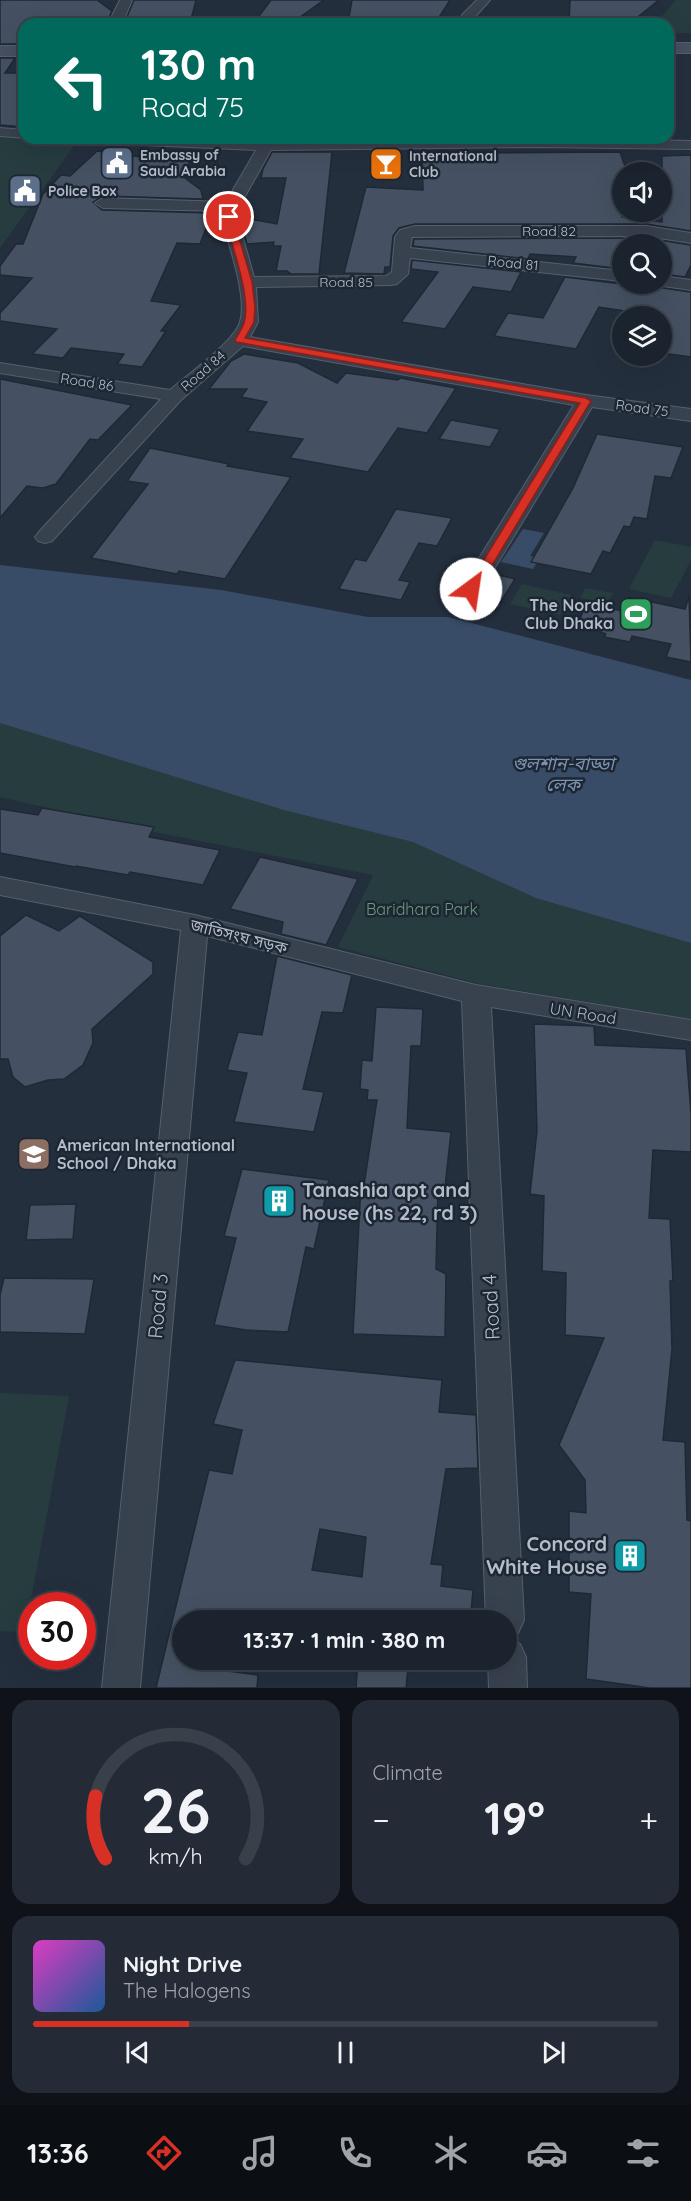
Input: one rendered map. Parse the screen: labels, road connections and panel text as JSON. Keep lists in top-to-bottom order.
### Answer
{
  "streets": {
    "street": [
      "Road 82",
      "Road 81",
      "Road 85",
      "Road 84",
      "Road 86",
      "Road 75",
      "জাতিসংঘ সড়ক",
      "UN Road",
      "Road 3",
      "Road 4"
    ]
  },
  "crossings": [
    ["Road 82", "Road 85"],
    ["Road 81", "Road 85"],
    ["Road 85", "Road 84"],
    ["Road 84", "Road 86"],
    ["Road 84", "Road 75"],
    ["জাতিসংঘ সড়ক", "UN Road"],
    ["জাতিসংঘ সড়ক", "Road 3"],
    ["জাতিসংঘ সড়ক", "Road 4"],
    ["UN Road", "Road 4"]
  ],
  "water": ["গুলশান-বাড্ডা লেক"],
  "parks": ["Baridhara Park"],
  "places": {
    "public building": ["Embassy of Saudi Arabia", "Police Box"],
    "bar": ["International Club"],
    "sports": ["The Nordic Club Dhaka"],
    "school or university": ["American International School / Dhaka"],
    "building": ["Tanashia apt and house (hs 22, rd 3)", "Concord White House"]
  },
  "page": {
    "turn": ["130 m", "Road 75"],
    "limit": "30",
    "trip": "13:37 · 1 min · 380 m",
    "tile": "Climate",
    "heat": ["−", "19°", "+"],
    "song": ["Night Drive", "The Halogens"],
    "tabs": "13:36",
    "gauge": ["26", "km/h"]
  }
}
